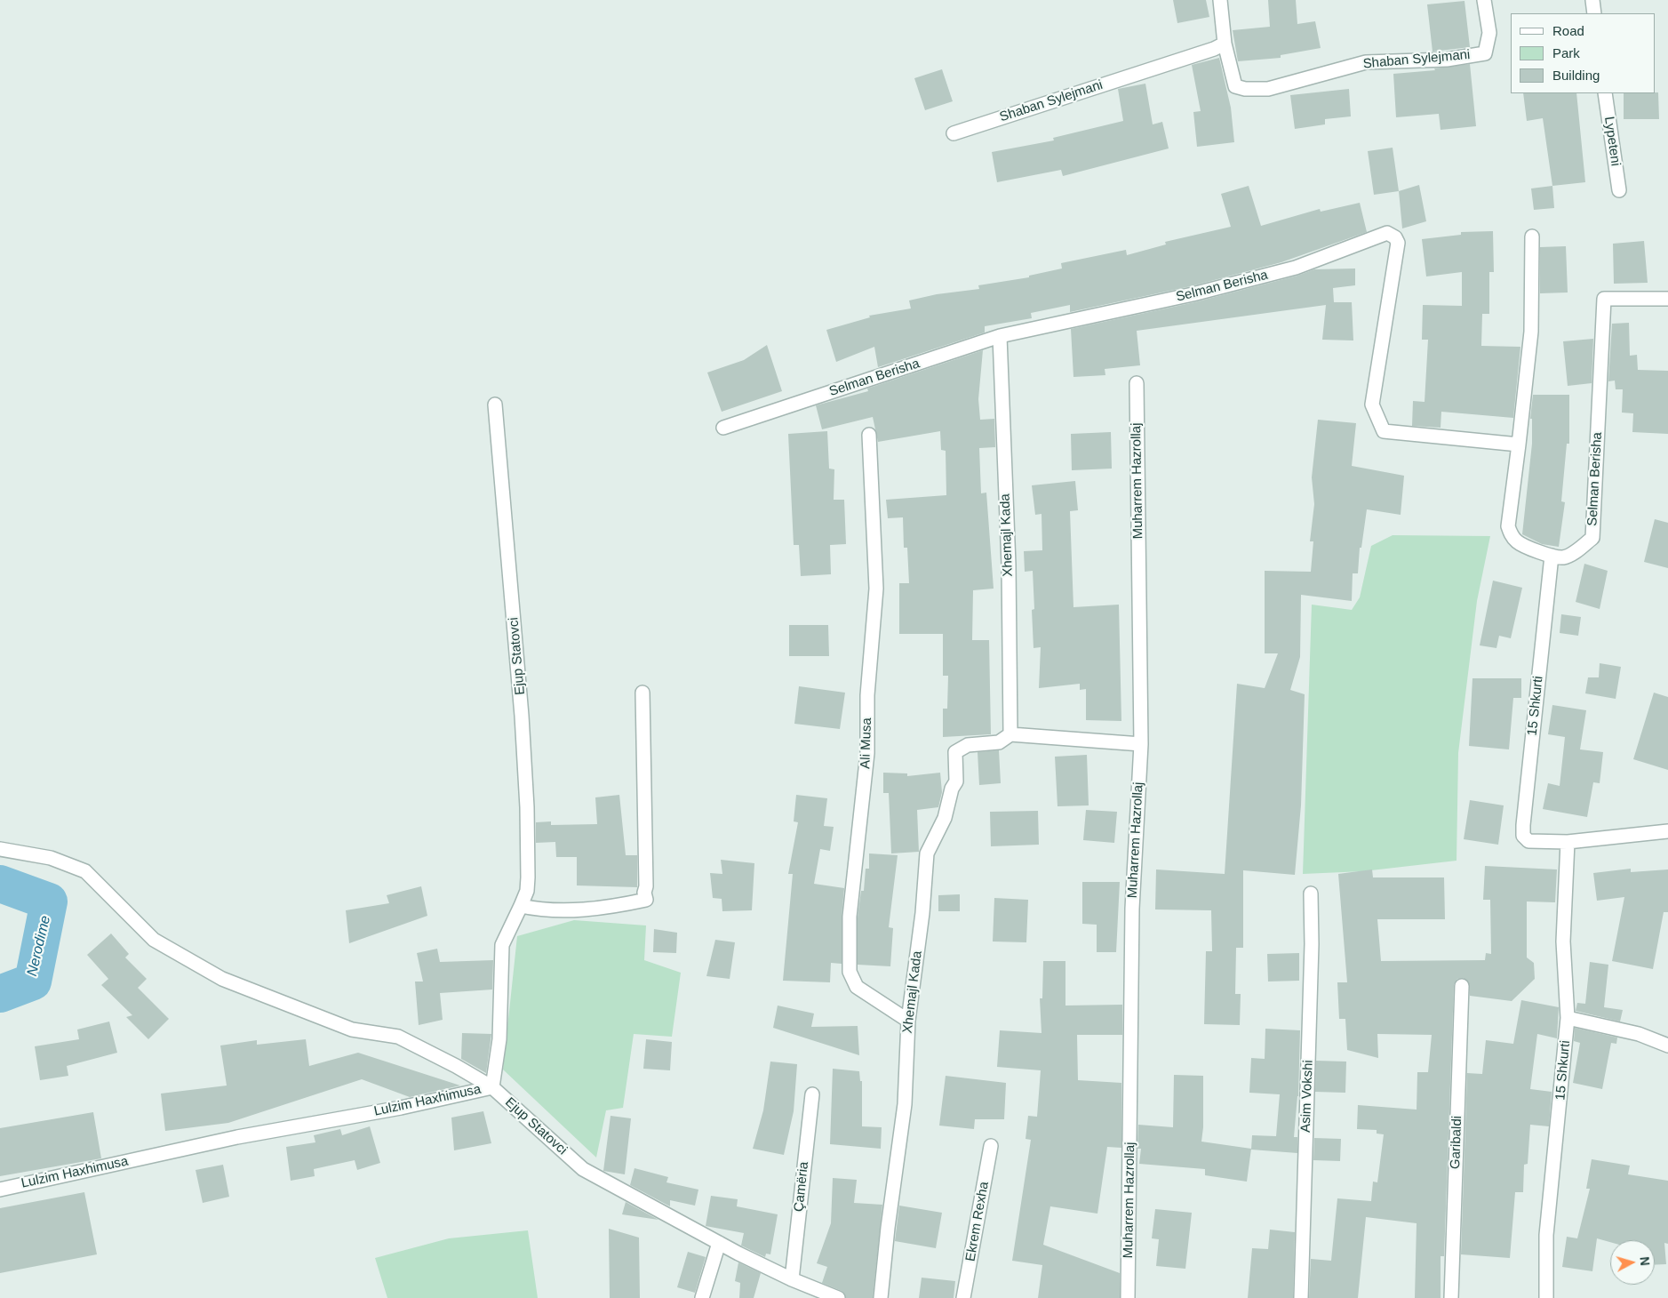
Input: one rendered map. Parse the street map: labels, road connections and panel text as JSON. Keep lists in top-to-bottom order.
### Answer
{
  "streets": {
    "street": [
      "Shaban Sylejmani",
      "Lypeteni",
      "Selman Berisha",
      "Muharrem Hazrollaj",
      "Xhemajl Kada",
      "Ejup Statovci",
      "15 Shkurti",
      "Ali Musa",
      "Asim Vokshi",
      "Lulzim Haxhimusa",
      "Garibaldi",
      "Çamëria",
      "Ekrem Rexha"
    ]
  },
  "crossings": [
    ["Selman Berisha", "Xhemajl Kada"],
    ["Selman Berisha", "15 Shkurti"],
    ["Muharrem Hazrollaj", "Xhemajl Kada"],
    ["Xhemajl Kada", "Ali Musa"],
    ["Ejup Statovci", "Lulzim Haxhimusa"],
    ["Ejup Statovci", "Çamëria"]
  ],
  "water": ["Nerodime"],
  "legend": ["Road", "Park", "Building"],
  "north": "right"
}
